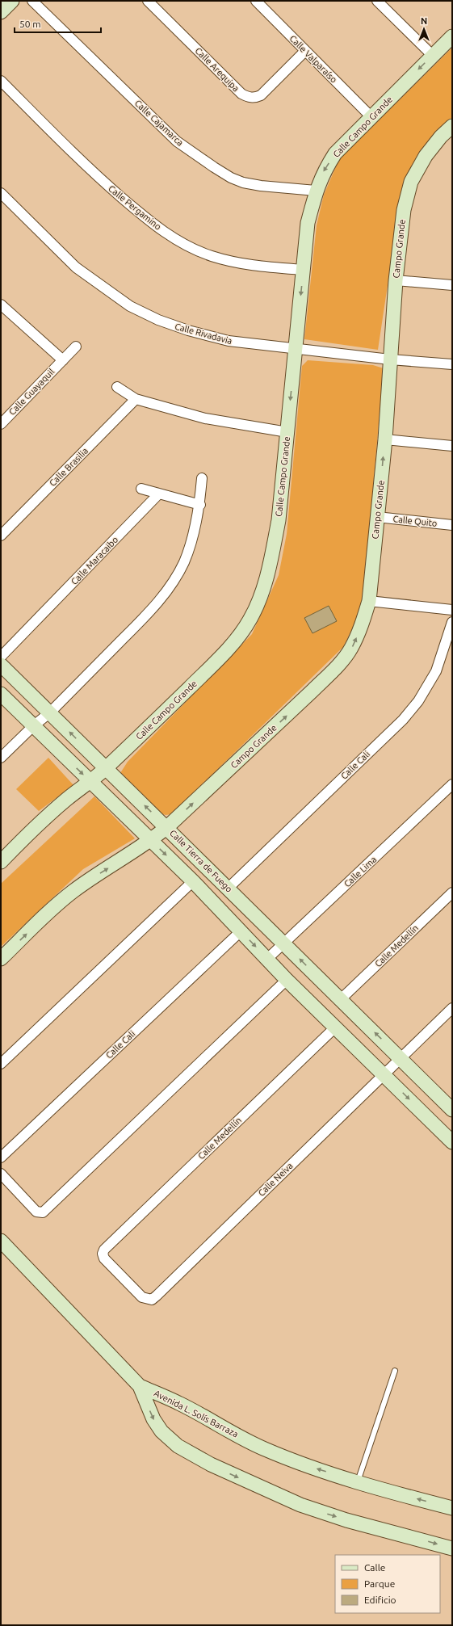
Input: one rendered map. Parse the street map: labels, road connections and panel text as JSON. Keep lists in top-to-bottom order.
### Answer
{
  "streets": {
    "street": [
      "Calle Valparaíso",
      "Calle Arequipa",
      "Calle Cajamarca",
      "Calle Campo Grande",
      "Calle Pergamino",
      "Campo Grande",
      "Calle Rivadavia",
      "Calle Guayaquil",
      "Calle Brasilia",
      "Calle Quito",
      "Calle Maracaibo",
      "Calle Cali",
      "Calle Tierra de Fuego",
      "Calle Lima",
      "Calle Medellín",
      "Calle Neiva",
      "Avenida L. Solís Barraza"
    ]
  },
  "crossings": [
    ["Calle Valparaíso", "Calle Arequipa"],
    ["Calle Valparaíso", "Calle Campo Grande"],
    ["Calle Cajamarca", "Calle Campo Grande"],
    ["Calle Campo Grande", "Calle Pergamino"],
    ["Calle Campo Grande", "Calle Rivadavia"],
    ["Calle Campo Grande", "Calle Tierra de Fuego"],
    ["Campo Grande", "Calle Rivadavia"],
    ["Campo Grande", "Calle Quito"],
    ["Campo Grande", "Calle Tierra de Fuego"],
    ["Calle Cali", "Calle Tierra de Fuego"],
    ["Calle Tierra de Fuego", "Calle Lima"],
    ["Calle Tierra de Fuego", "Calle Medellín"],
    ["Calle Tierra de Fuego", "Calle Neiva"],
    ["Calle Medellín", "Calle Neiva"]
  ],
  "one_way": ["Campo Grande"],
  "legend": ["Calle", "Parque", "Edificio"],
  "scale_bar": "50 m",
  "north": "top"
}
